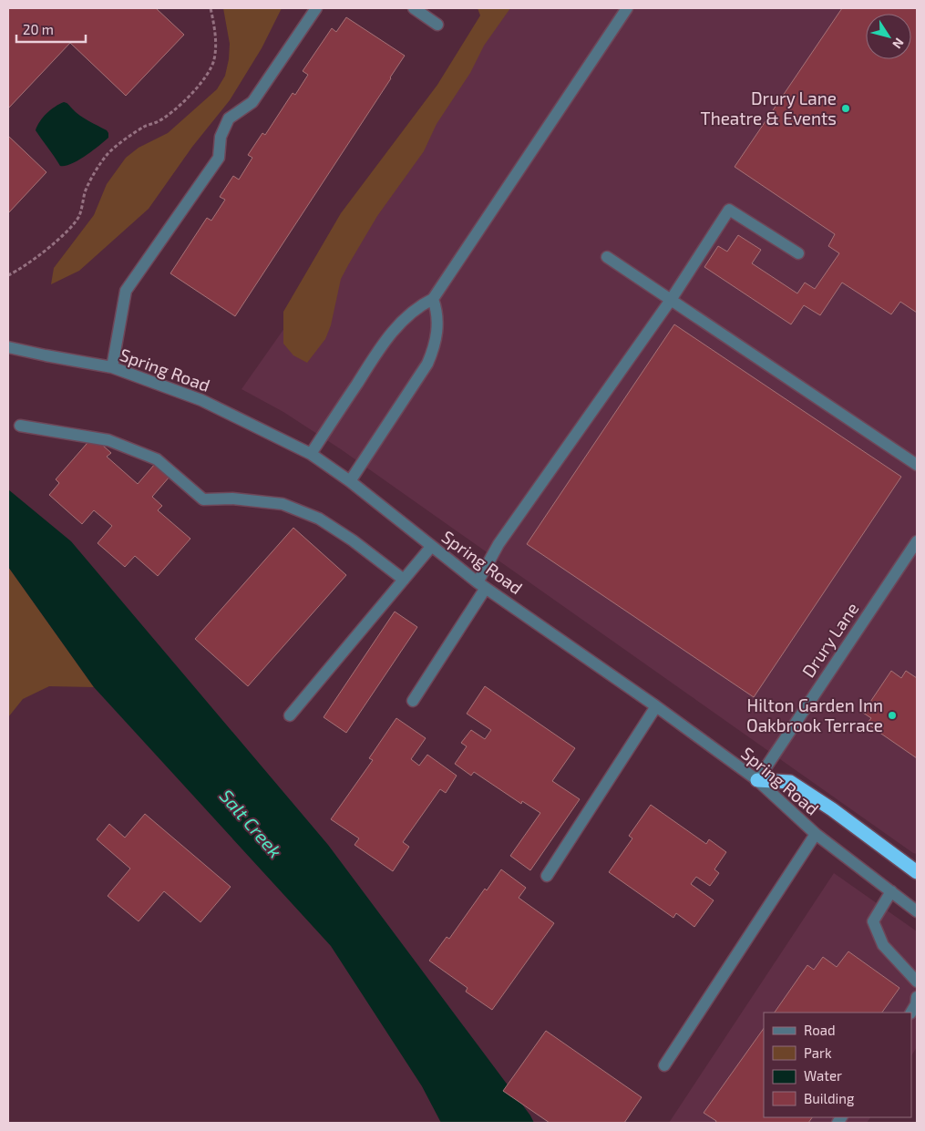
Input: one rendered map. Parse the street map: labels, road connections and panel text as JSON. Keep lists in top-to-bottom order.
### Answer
{
  "streets": {
    "street": ["Spring Road", "Drury Lane"]
  },
  "crossings": [
    ["Spring Road", "Drury Lane"]
  ],
  "water": ["Salt Creek"],
  "places": ["Drury Lane Theatre & Events", "Hilton Garden Inn Oakbrook Terrace"],
  "legend": [
    "Road",
    "Park",
    "Water",
    "Building"
  ],
  "scale_bar": "20 m",
  "north": "bottom right"
}
